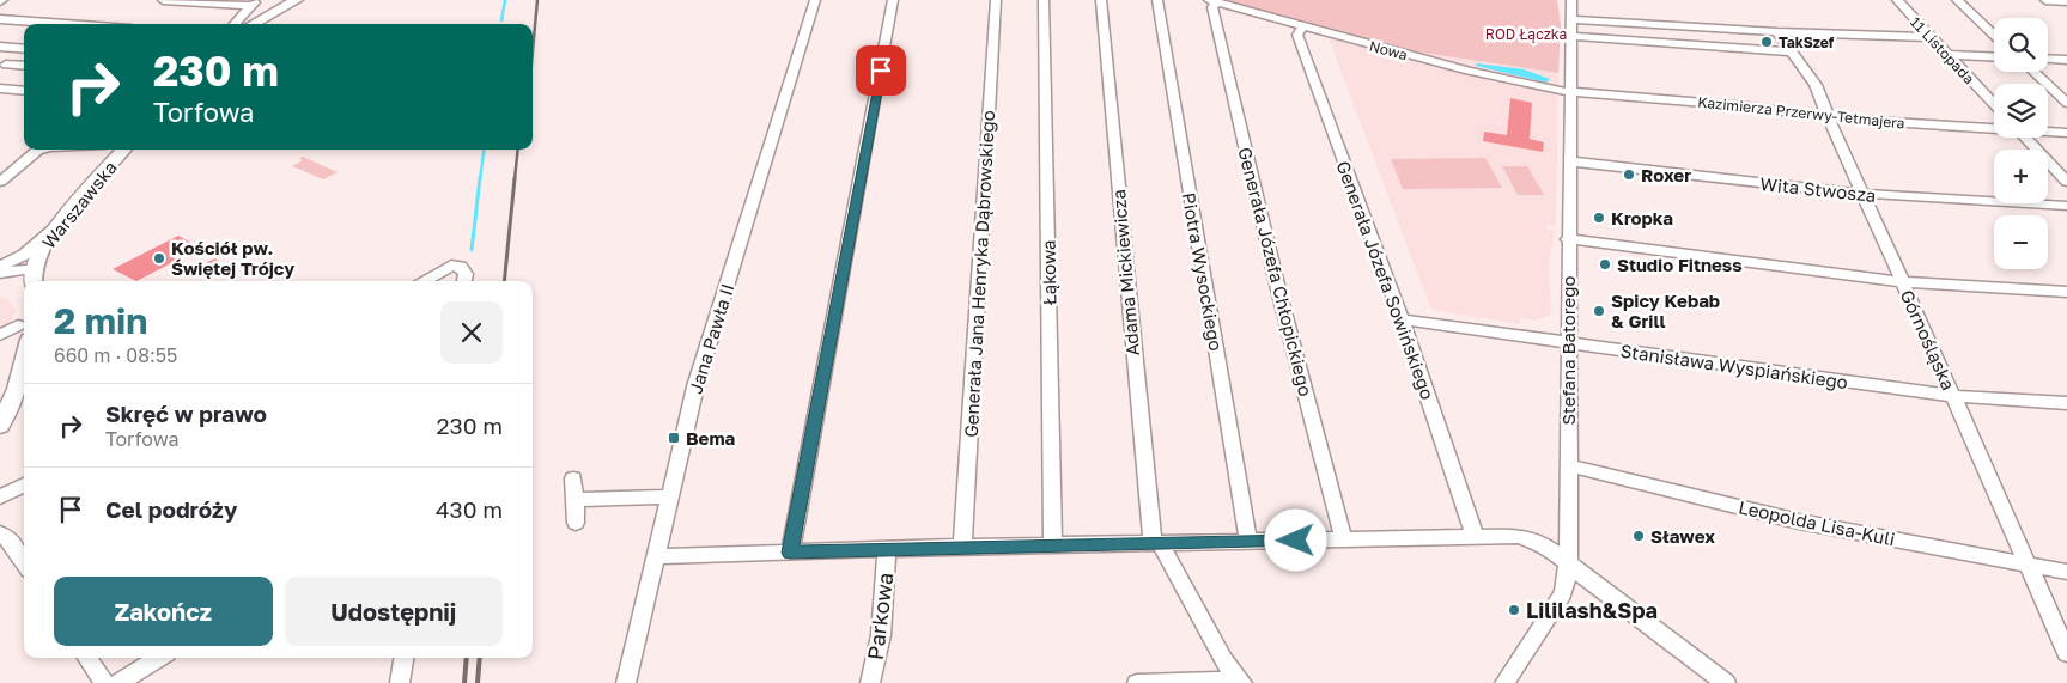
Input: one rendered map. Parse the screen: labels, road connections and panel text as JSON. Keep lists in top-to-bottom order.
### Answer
{
  "streets": {
    "main road": ["Warszawska"],
    "street": [
      "Nowa",
      "11 Listopada",
      "Kazimierza Przerwy-Tetmajera",
      "Wita Stwosza",
      "Piotra Wysockiego",
      "Generała Józefa Chłopickiego",
      "Łąkowa",
      "Adama Mickiewicza",
      "Generała Jana Henryka Dąbrowskiego",
      "Generała Józefa Sowińskiego",
      "Jana Pawła II",
      "Górnośląska",
      "Stefana Batorego",
      "Stanisława Wyspiańskiego",
      "Leopolda Lisa-Kuli",
      "Parkowa"
    ]
  },
  "crossings": [
    ["Nowa", "Kazimierza Przerwy-Tetmajera"],
    ["Nowa", "Generała Józefa Chłopickiego"],
    ["Nowa", "Generała Józefa Sowińskiego"],
    ["Nowa", "Stefana Batorego"],
    ["Kazimierza Przerwy-Tetmajera", "Górnośląska"],
    ["Kazimierza Przerwy-Tetmajera", "Stefana Batorego"],
    ["Wita Stwosza", "Górnośląska"],
    ["Wita Stwosza", "Stefana Batorego"],
    ["Generała Józefa Sowińskiego", "Stanisława Wyspiańskiego"],
    ["Górnośląska", "Stanisława Wyspiańskiego"],
    ["Górnośląska", "Leopolda Lisa-Kuli"],
    ["Stefana Batorego", "Stanisława Wyspiańskiego"],
    ["Stefana Batorego", "Leopolda Lisa-Kuli"]
  ],
  "parks": ["ROD Łączka"],
  "places": {
    "other": [
      "TakSzef",
      "Roxer",
      "Kropka",
      "Kościół pw. Świętej Trójcy",
      "Studio Fitness",
      "Spicy Kebab & Grill",
      "Sławex",
      "Lililash&Spa"
    ],
    "transit": ["Bema"]
  },
  "page": {
    "map_buttons": ["+", "−"],
    "turn": ["230 m", "Torfowa"],
    "heading": ["2 min", "660 m · 08:55"],
    "list": [
      {
        "name": "Skręć w prawo",
        "note": "Torfowa",
        "value": "230 m"
      },
      {
        "name": "Cel podróży",
        "value": "430 m"
      }
    ],
    "buttons": ["Zakończ", "Udostępnij"]
  }
}
